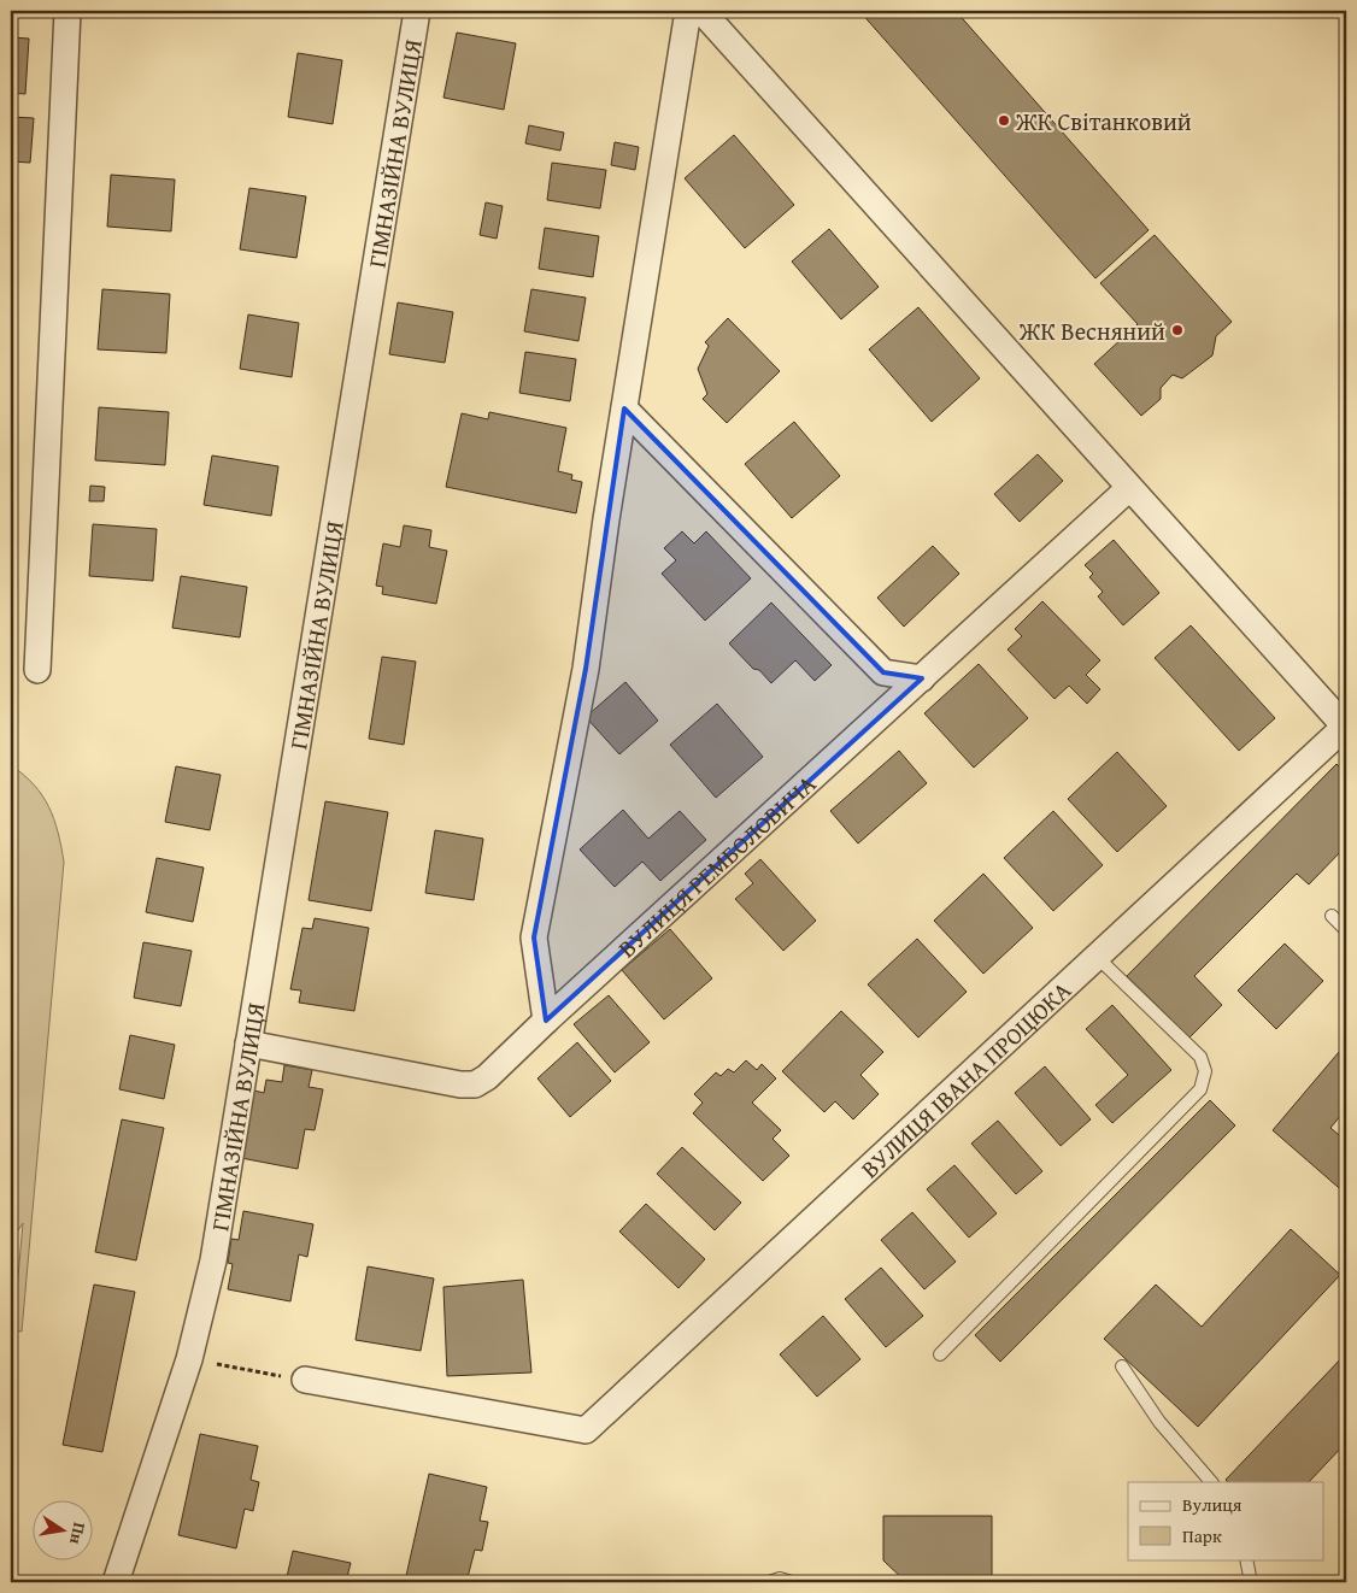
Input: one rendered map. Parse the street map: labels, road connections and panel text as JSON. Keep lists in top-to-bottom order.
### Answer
{
  "streets": {
    "street": ["ГІМНАЗІЙНА ВУЛИЦЯ", "ВУЛИЦЯ РЕМБОЛОВИЧА", "ВУЛИЦЯ ІВАНА ПРОЦЮКА"]
  },
  "crossings": [
    ["ГІМНАЗІЙНА ВУЛИЦЯ", "ВУЛИЦЯ РЕМБОЛОВИЧА"]
  ],
  "places": ["ЖК Світанковий", "ЖК Весняний"],
  "legend": ["Вулиця", "Парк"],
  "north": "right"
}
